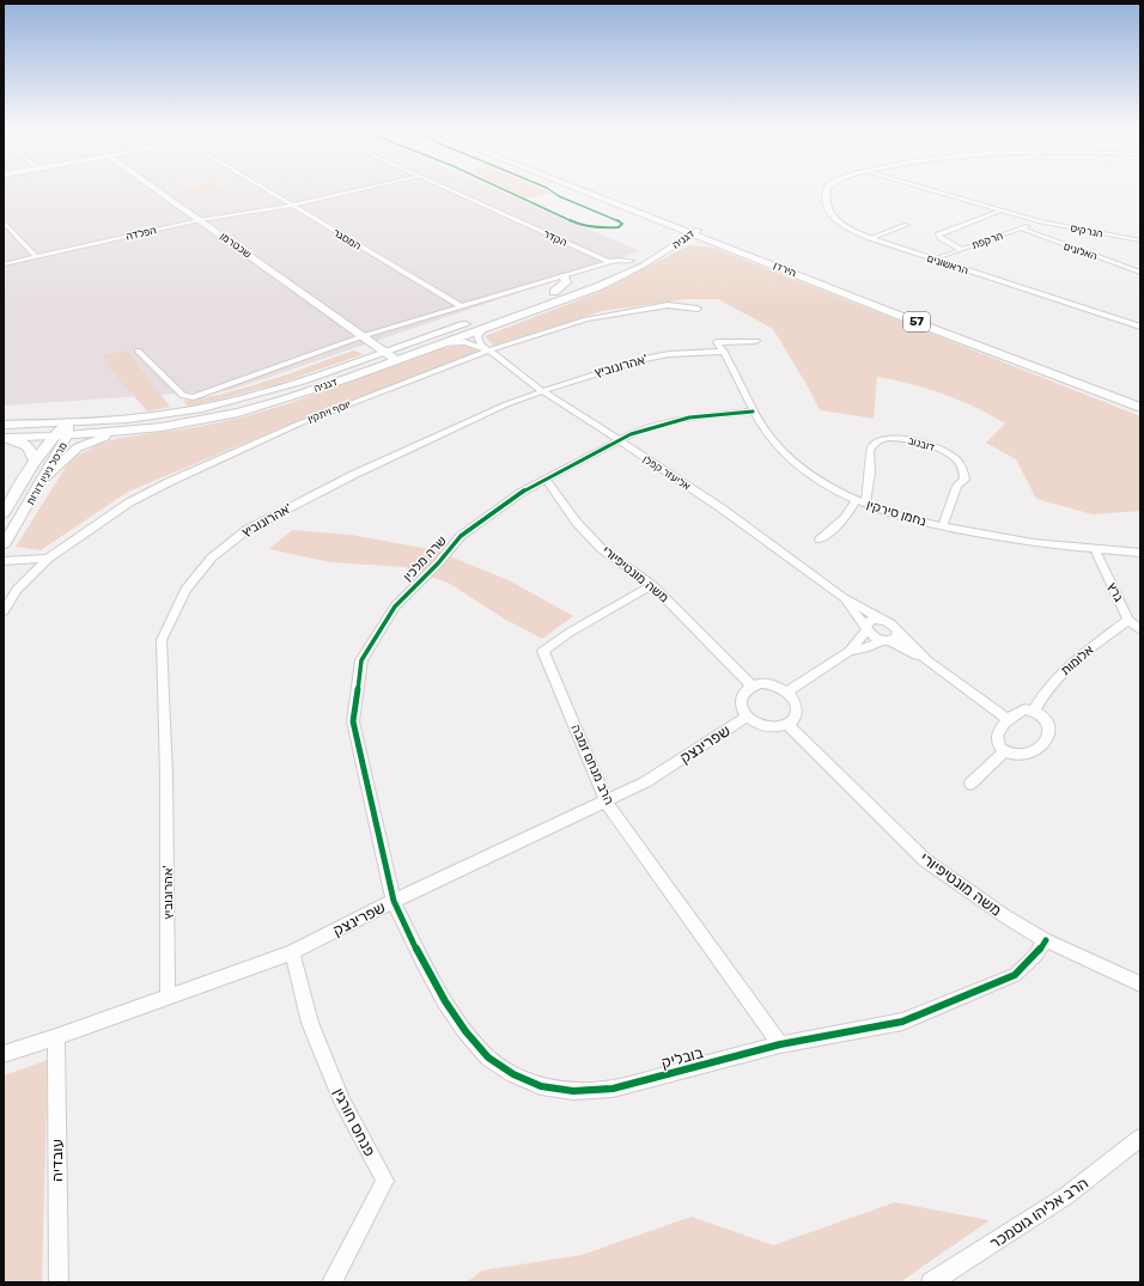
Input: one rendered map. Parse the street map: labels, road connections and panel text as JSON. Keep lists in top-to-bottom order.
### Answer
{
  "streets": {
    "highway": ["הירדן", "57"],
    "main road": ["דגניה"],
    "street": [
      "הנרקיס",
      "הפלדה",
      "הקדר",
      "המסגר",
      "הרקפת",
      "שכטרמן",
      "האלונים",
      "הראשונים",
      "אהרונוביץ'",
      "יוסף ויתקין",
      "דובנוב",
      "אליעזר קפלן",
      "מרסל ניניו דורות",
      "נחמן סירקין",
      "שרה מלכין",
      "משה מונטיפיורי",
      "גרץ",
      "אלומות",
      "שפרינצק",
      "הרב מנחם זמבה",
      "בובליק",
      "פנחס חורגין",
      "עובדיה",
      "הרב אליהו גוטמכר"
    ]
  },
  "crossings": [
    ["הנרקיס", "הרקפת"],
    ["הפלדה", "המסגר"],
    ["הפלדה", "שכטרמן"],
    ["דגניה", "שכטרמן"],
    ["דגניה", "הירדן"],
    ["דגניה", "אליעזר קפלן"],
    ["דגניה", "מרסל ניניו דורות"],
    ["הרקפת", "האלונים"],
    ["הרקפת", "הראשונים"],
    ["אהרונוביץ'", "אליעזר קפלן"],
    ["אהרונוביץ'", "נחמן סירקין"],
    ["אהרונוביץ'", "שפרינצק"],
    ["יוסף ויתקין", "אליעזר קפלן"],
    ["דובנוב", "נחמן סירקין"],
    ["אליעזר קפלן", "שרה מלכין"],
    ["נחמן סירקין", "שרה מלכין"],
    ["נחמן סירקין", "גרץ"],
    ["שרה מלכין", "משה מונטיפיורי"],
    ["שרה מלכין", "שפרינצק"],
    ["שרה מלכין", "בובליק"],
    ["משה מונטיפיורי", "שפרינצק"],
    ["משה מונטיפיורי", "הרב מנחם זמבה"],
    ["משה מונטיפיורי", "בובליק"],
    ["גרץ", "אלומות"],
    ["שפרינצק", "הרב מנחם זמבה"],
    ["שפרינצק", "בובליק"],
    ["שפרינצק", "פנחס חורגין"],
    ["שפרינצק", "עובדיה"],
    ["הרב מנחם זמבה", "בובליק"]
  ]
}
